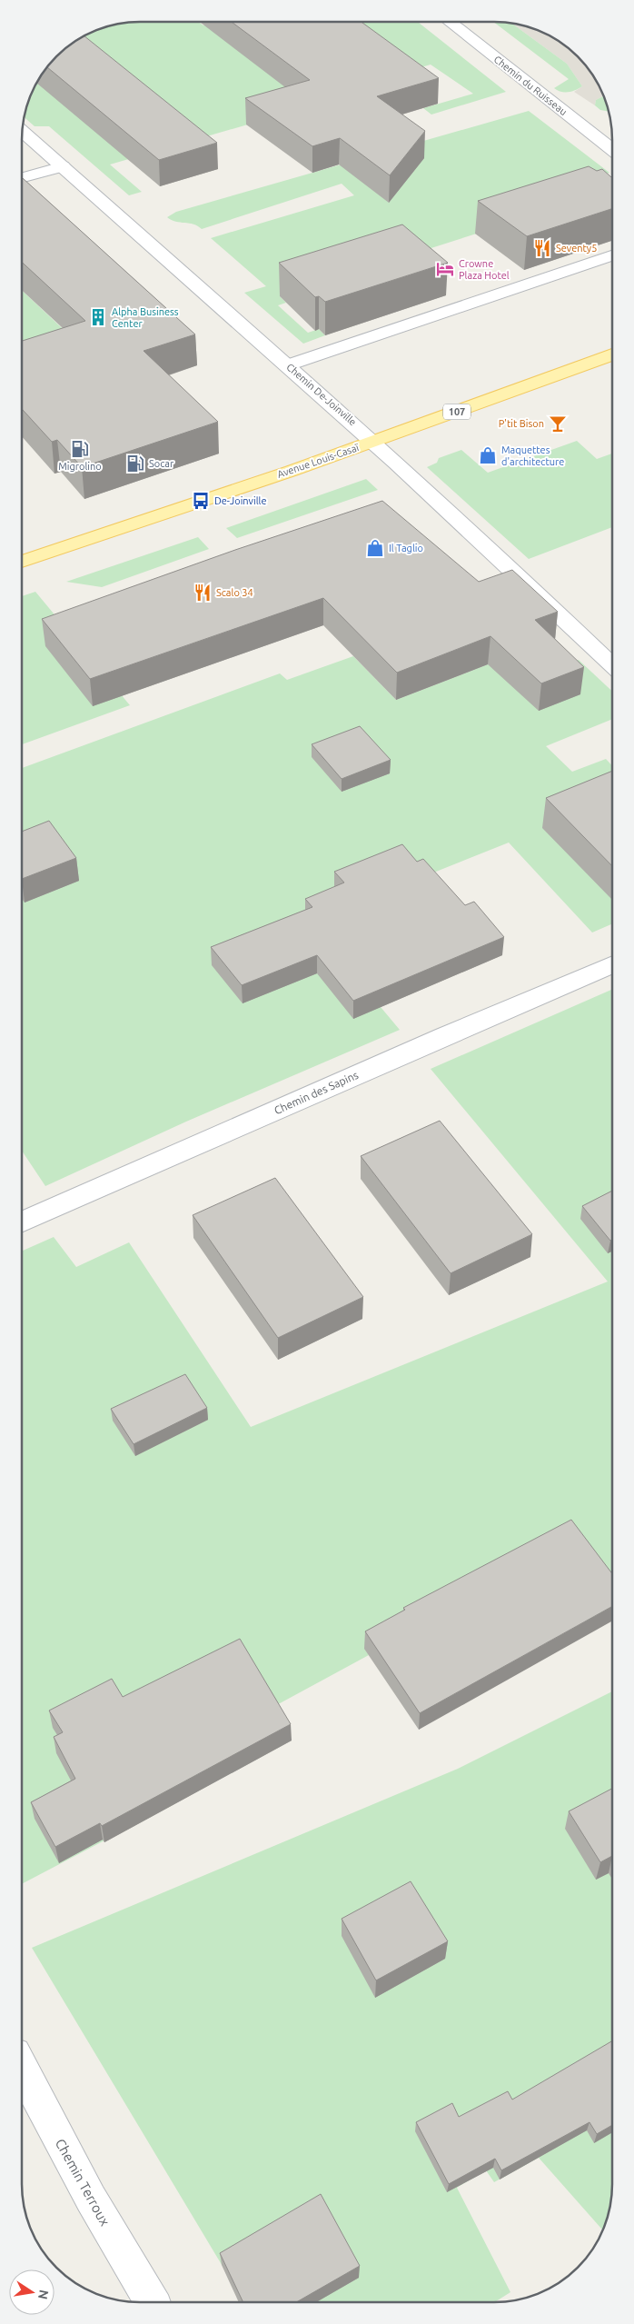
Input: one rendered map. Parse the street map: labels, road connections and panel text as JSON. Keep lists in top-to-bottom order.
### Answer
{
  "streets": {
    "main road": ["107", "Avenue Louis-Casaï"],
    "street": [
      "Chemin du Ruisseau",
      "Chemin De-Joinville",
      "Chemin des Sapins",
      "Chemin Terroux"
    ]
  },
  "crossings": [
    ["Chemin De-Joinville", "Avenue Louis-Casaï"]
  ],
  "places": {
    "restaurant": ["Seventy5", "Scalo 34"],
    "hotel": ["Crowne Plaza Hotel"],
    "building": ["Alpha Business Center"],
    "bar": ["P'tit Bison"],
    "fuel station": ["Migrolino", "Socar"],
    "shop": ["Maquettes d'architecture", "Il Taglio"],
    "bus stop": ["De-Joinville"]
  },
  "north": "right"
}
